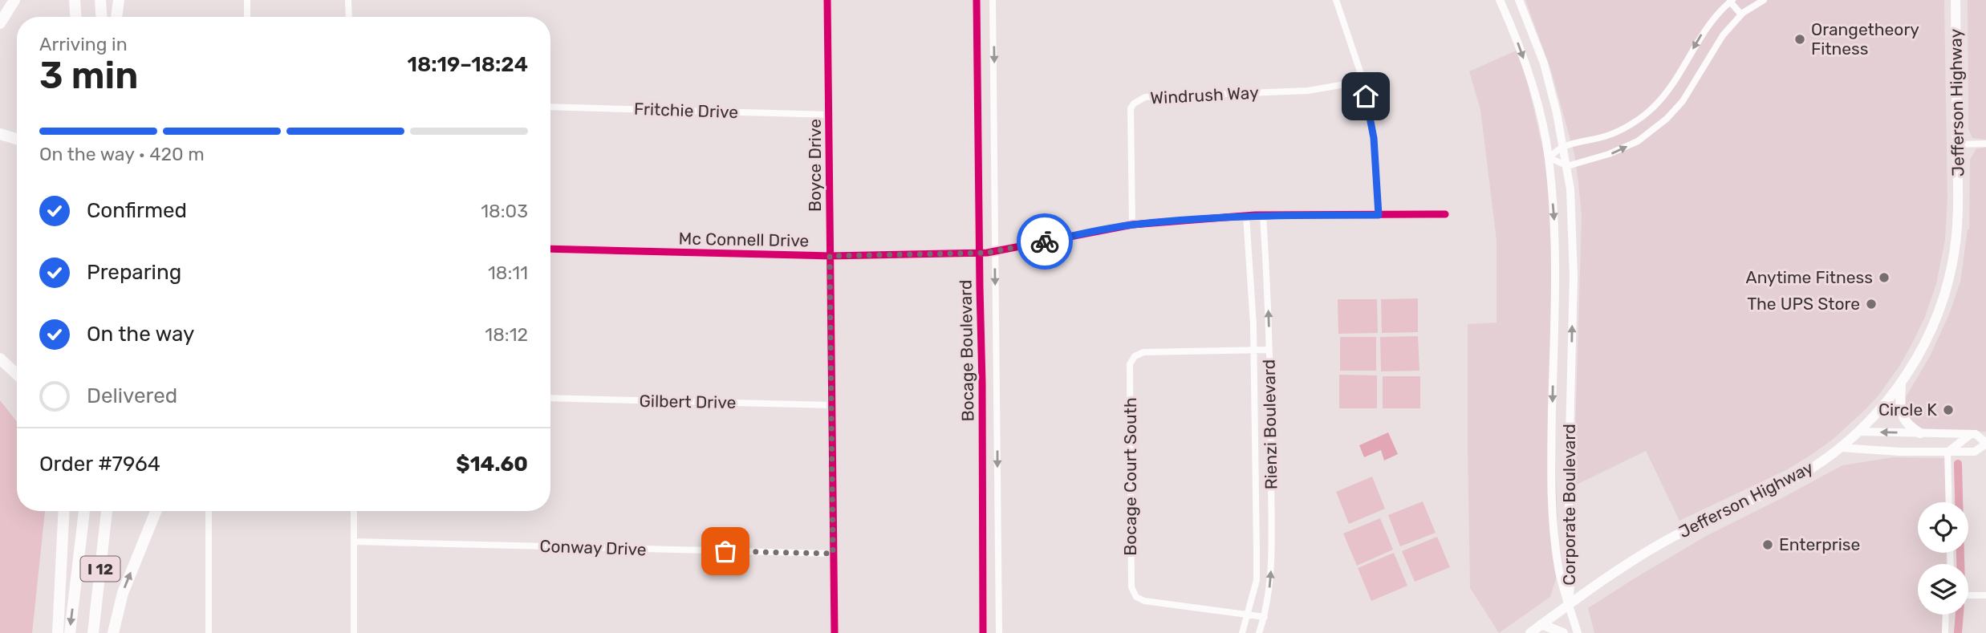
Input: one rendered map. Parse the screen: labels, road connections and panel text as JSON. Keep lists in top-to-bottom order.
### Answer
{
  "streets": {
    "highway": ["I 12"],
    "main road": ["Jefferson Highway"],
    "street": [
      "Windrush Way",
      "Fritchie Drive",
      "Boyce Drive",
      "Mc Connell Drive",
      "Bocage Boulevard",
      "Gilbert Drive",
      "Rienzi Boulevard",
      "Bocage Court South",
      "Corporate Boulevard",
      "Conway Drive"
    ]
  },
  "crossings": [
    ["Windrush Way", "Mc Connell Drive"],
    ["Jefferson Highway", "Corporate Boulevard"],
    ["Fritchie Drive", "Boyce Drive"],
    ["Boyce Drive", "Mc Connell Drive"],
    ["Boyce Drive", "Gilbert Drive"],
    ["Boyce Drive", "Conway Drive"],
    ["Mc Connell Drive", "Bocage Boulevard"],
    ["Mc Connell Drive", "Rienzi Boulevard"],
    ["Rienzi Boulevard", "Bocage Court South"]
  ],
  "places": [
    "Orangetheory Fitness",
    "Anytime Fitness",
    "The UPS Store",
    "Circle K",
    "Enterprise"
  ],
  "page": {
    "heading": ["3 min", "Arriving in", "18:19–18:24"],
    "panel": ["Order #7964", "$14.60"],
    "bar": "On the way · 420 m",
    "list": [
      ["Confirmed", "18:03"],
      ["Preparing", "18:11"],
      ["On the way", "18:12"],
      "Delivered"
    ]
  }
}
